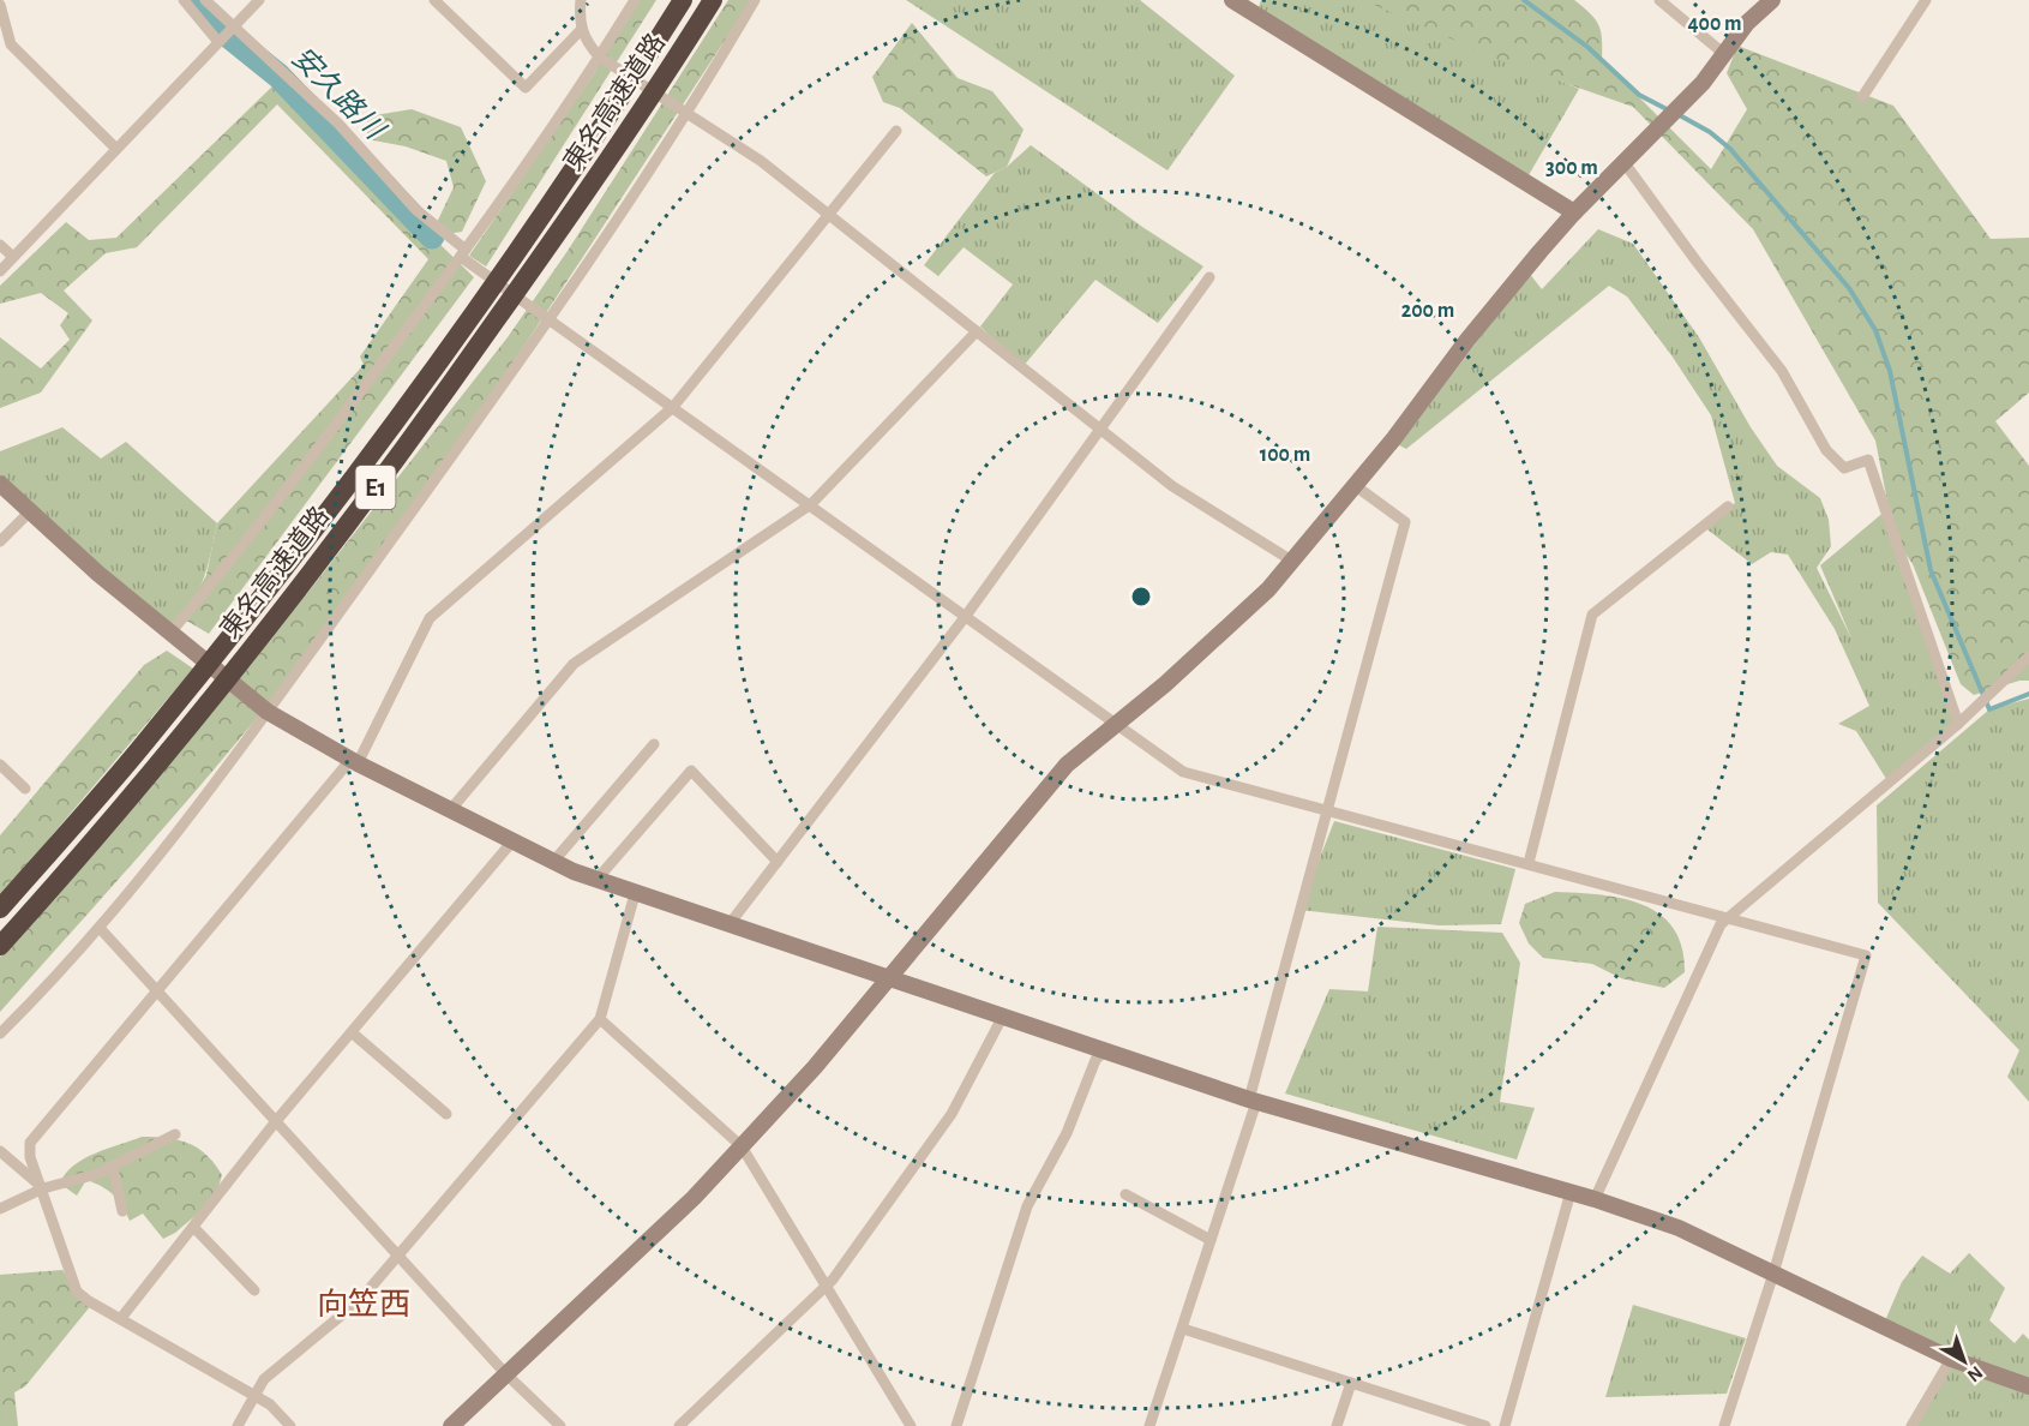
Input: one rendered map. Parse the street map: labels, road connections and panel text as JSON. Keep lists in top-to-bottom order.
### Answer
{
  "streets": {
    "highway": ["東名高速道路", "E1"]
  },
  "districts": ["向笠西"],
  "water": ["安久路川"],
  "north": "bottom right",
  "rings": [
    "400 m",
    "300 m",
    "200 m",
    "100 m"
  ]
}
